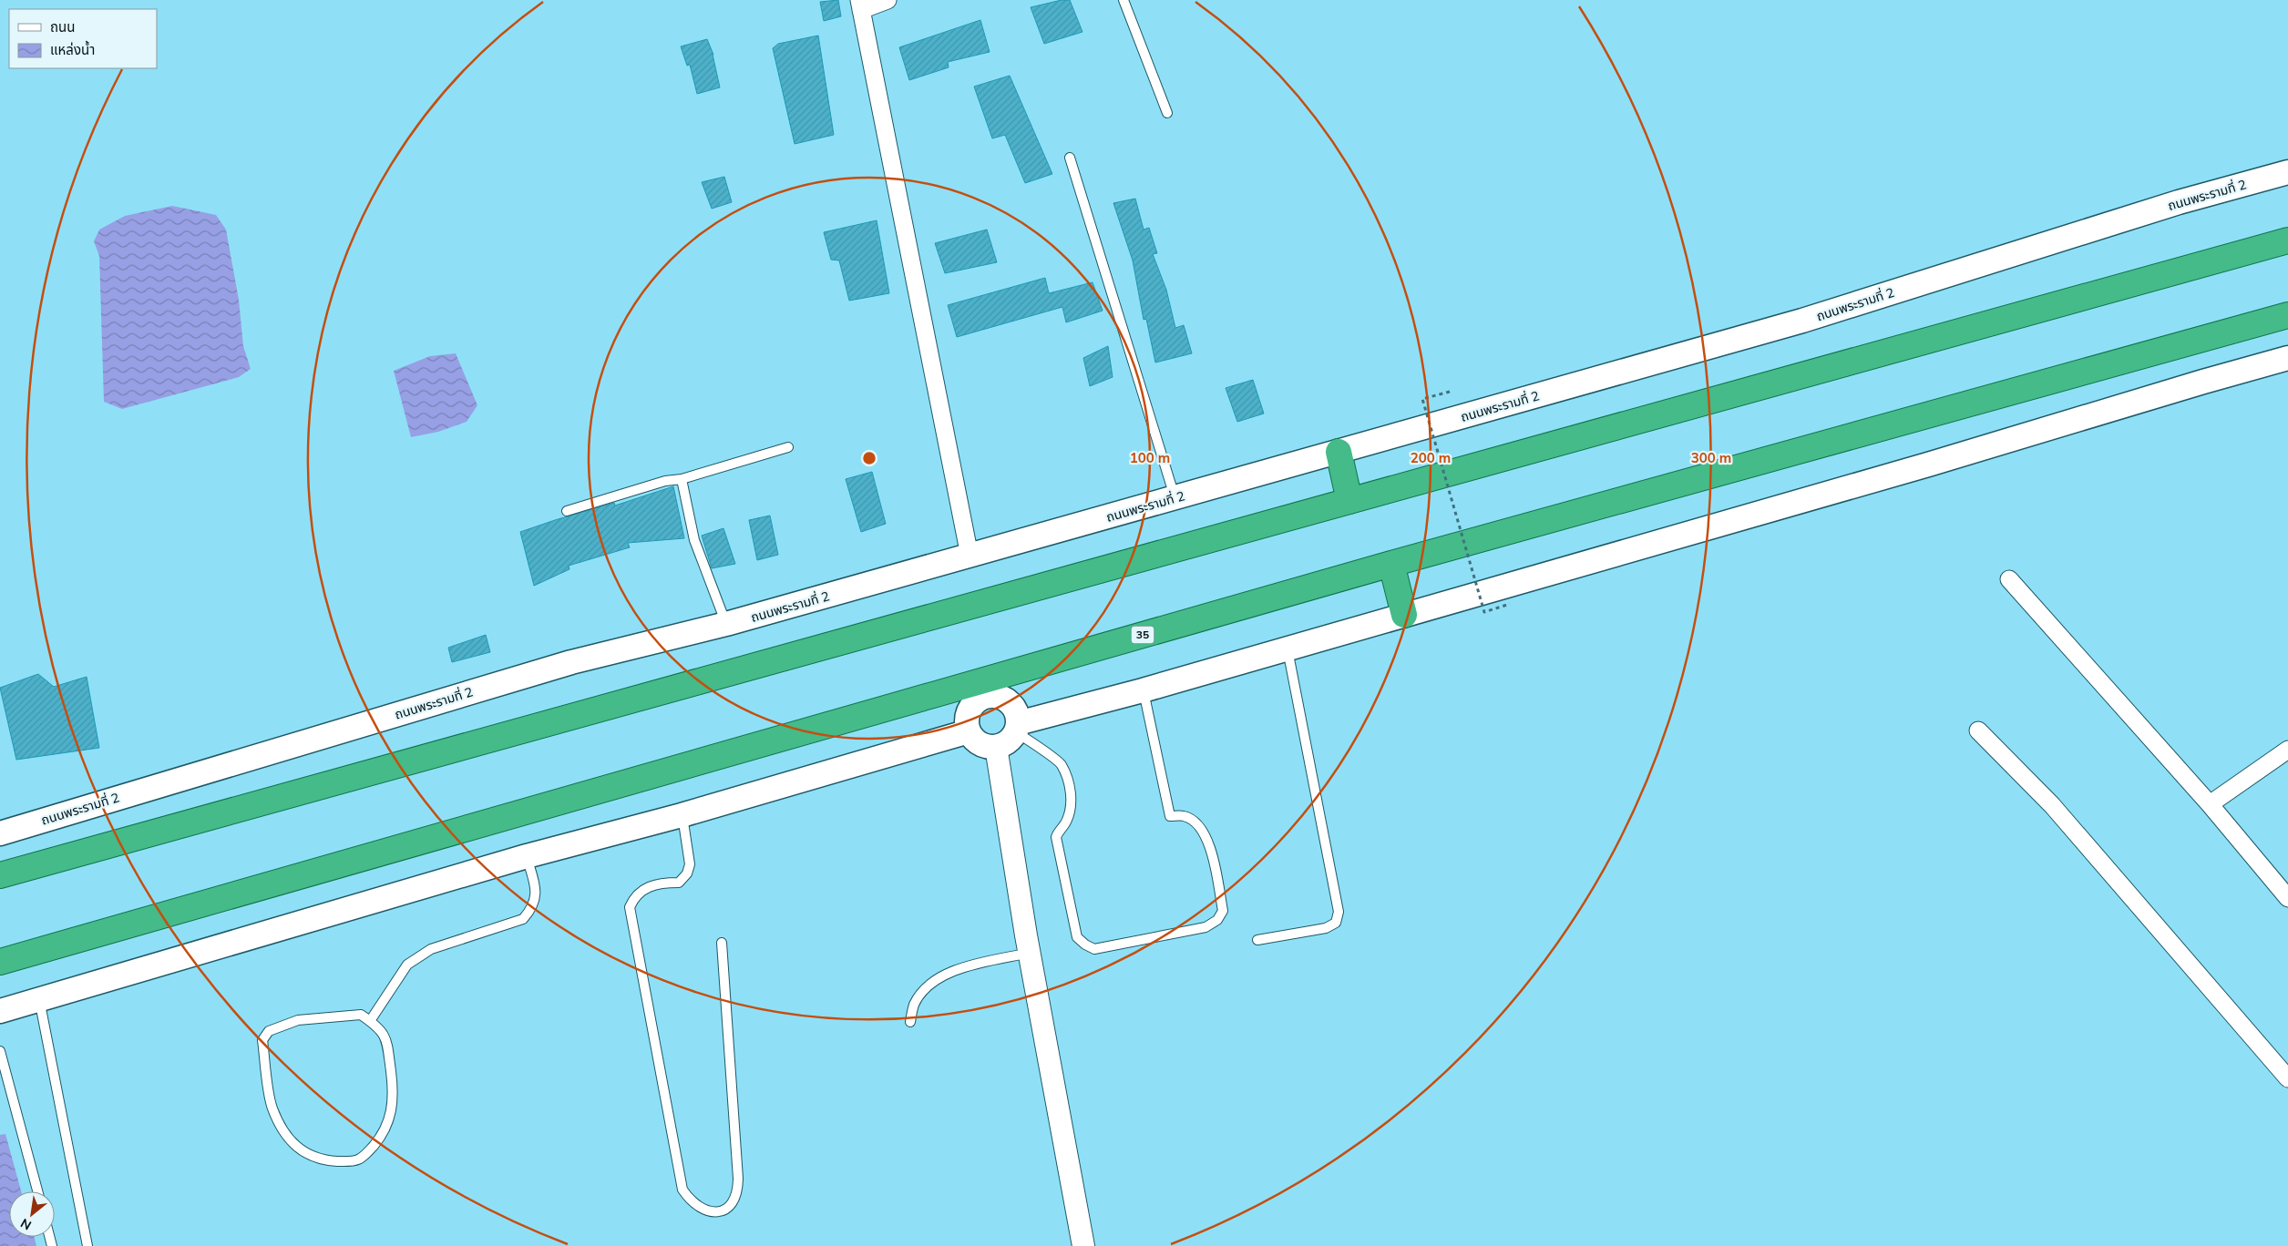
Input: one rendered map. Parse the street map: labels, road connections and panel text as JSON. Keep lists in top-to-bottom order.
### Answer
{
  "streets": {
    "highway": ["35"],
    "main road": ["ถนนพระรามที่ 2"]
  },
  "legend": ["ถนน", "แหล่งน้ำ"],
  "north": "bottom left",
  "rings": ["100 m", "200 m", "300 m"]
}
